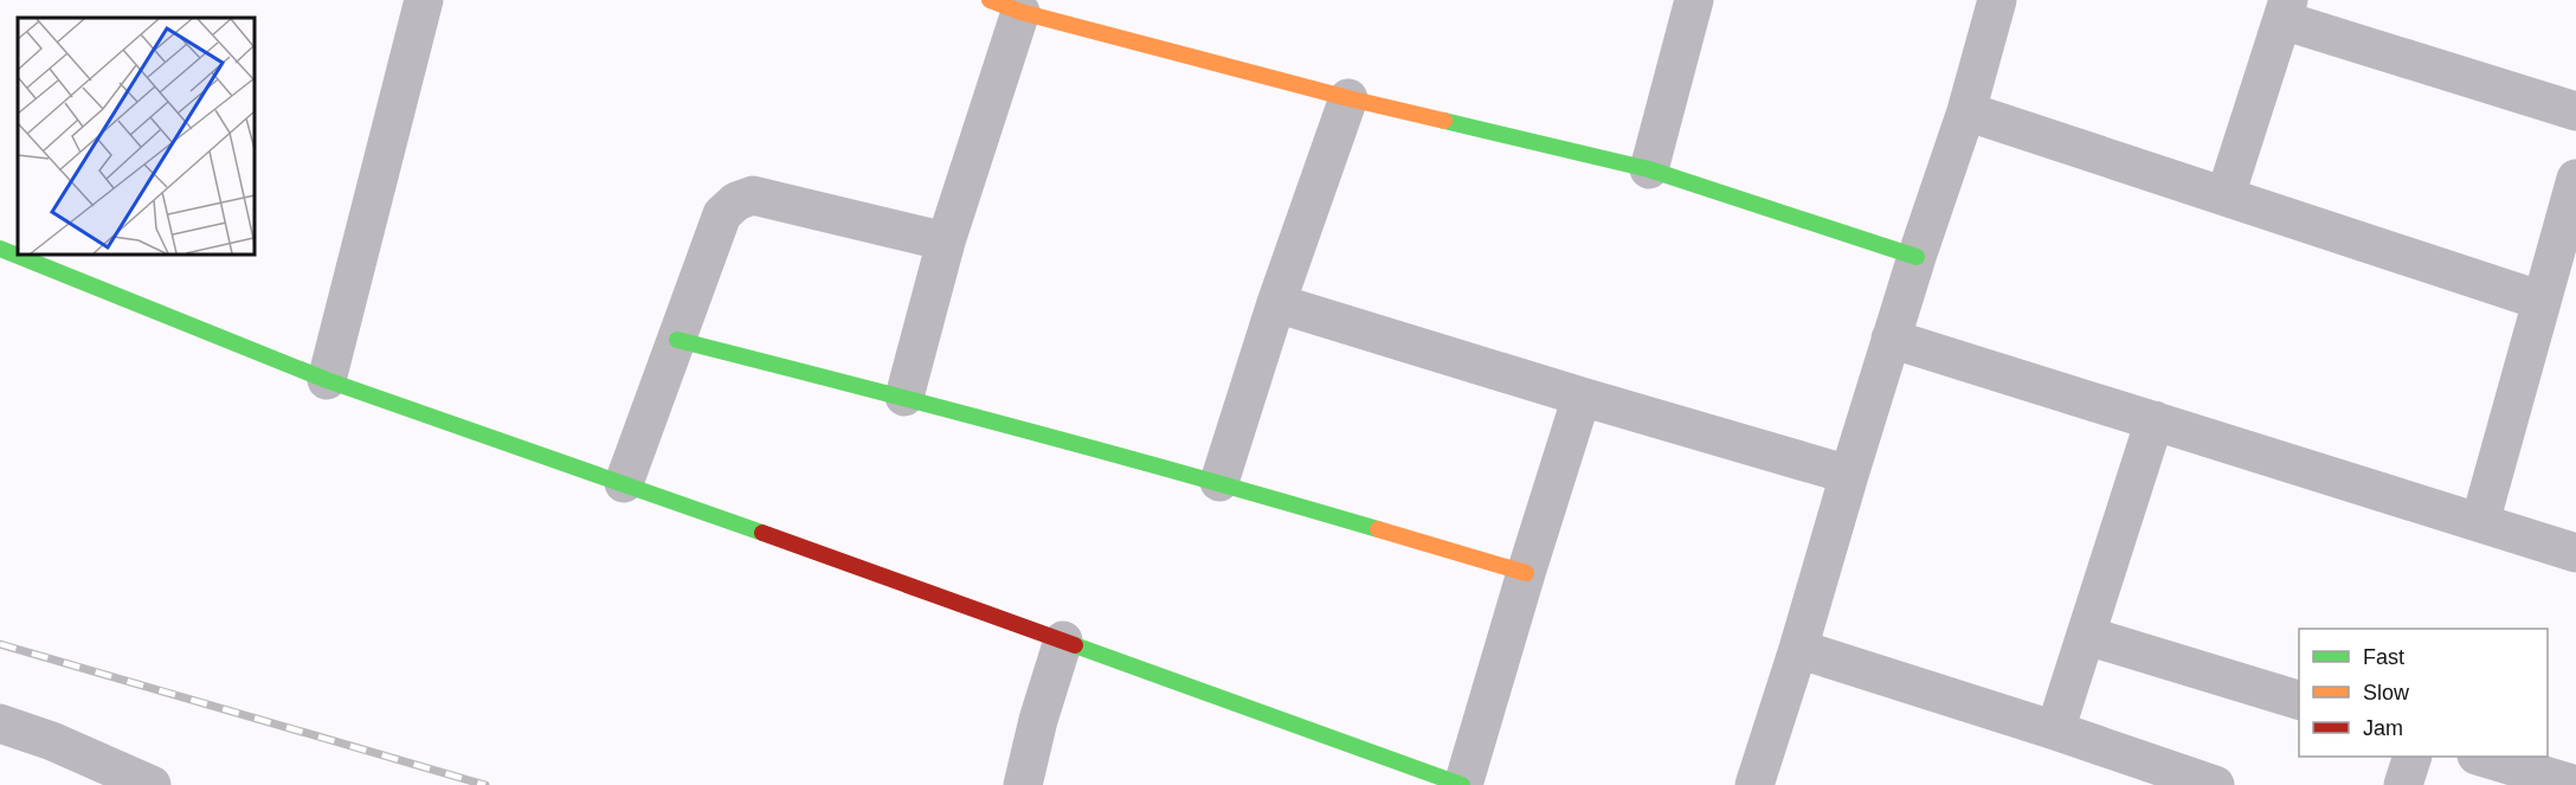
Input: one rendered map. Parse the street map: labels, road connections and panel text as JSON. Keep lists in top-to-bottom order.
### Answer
{
  "legend": ["Fast", "Slow", "Jam"]
}
